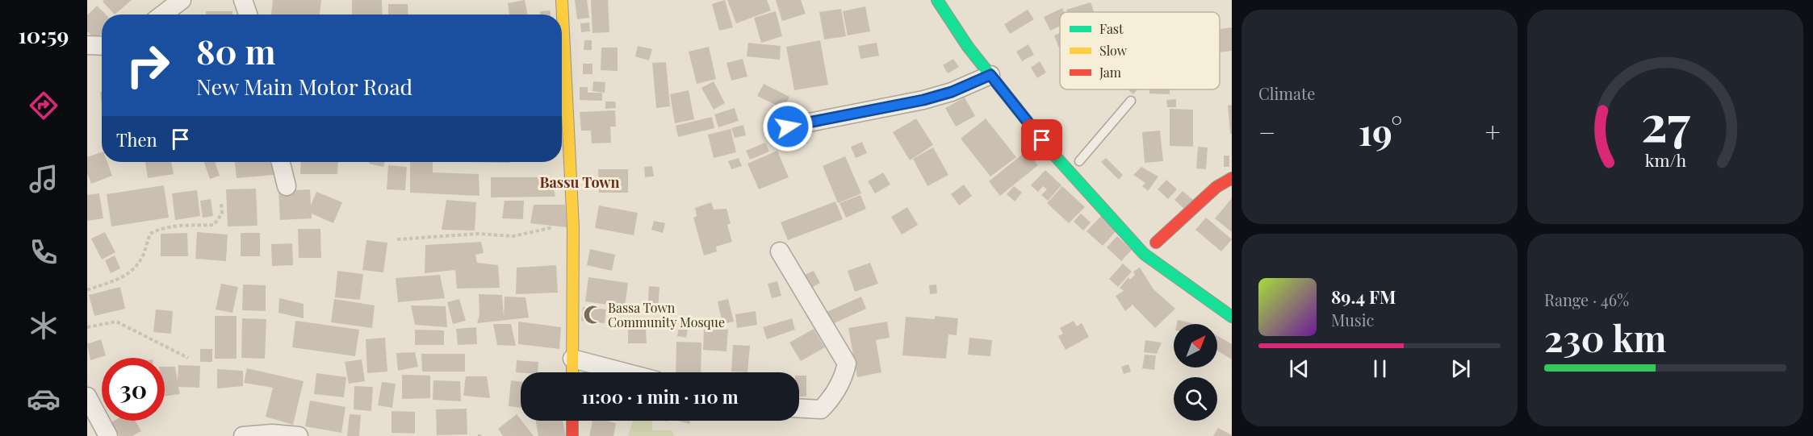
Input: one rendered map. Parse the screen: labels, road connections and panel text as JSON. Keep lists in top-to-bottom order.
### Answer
{
  "districts": ["Bassu Town"],
  "places": {
    "mosque": ["Bassa Town Community Mosque"]
  },
  "legend": ["Fast", "Slow", "Jam"],
  "north": "top right",
  "page": {
    "tabs": "10:59",
    "tile": [
      "Climate",
      ["Range · 46%", "230 km"]
    ],
    "turn": ["80 m", "New Main Motor Road"],
    "heat": ["−", "19°", "+"],
    "then": "Then",
    "song": ["89.4 FM", "Music"],
    "limit": "30",
    "trip": "11:00 · 1 min · 110 m",
    "gauge": ["27", "km/h"]
  }
}
